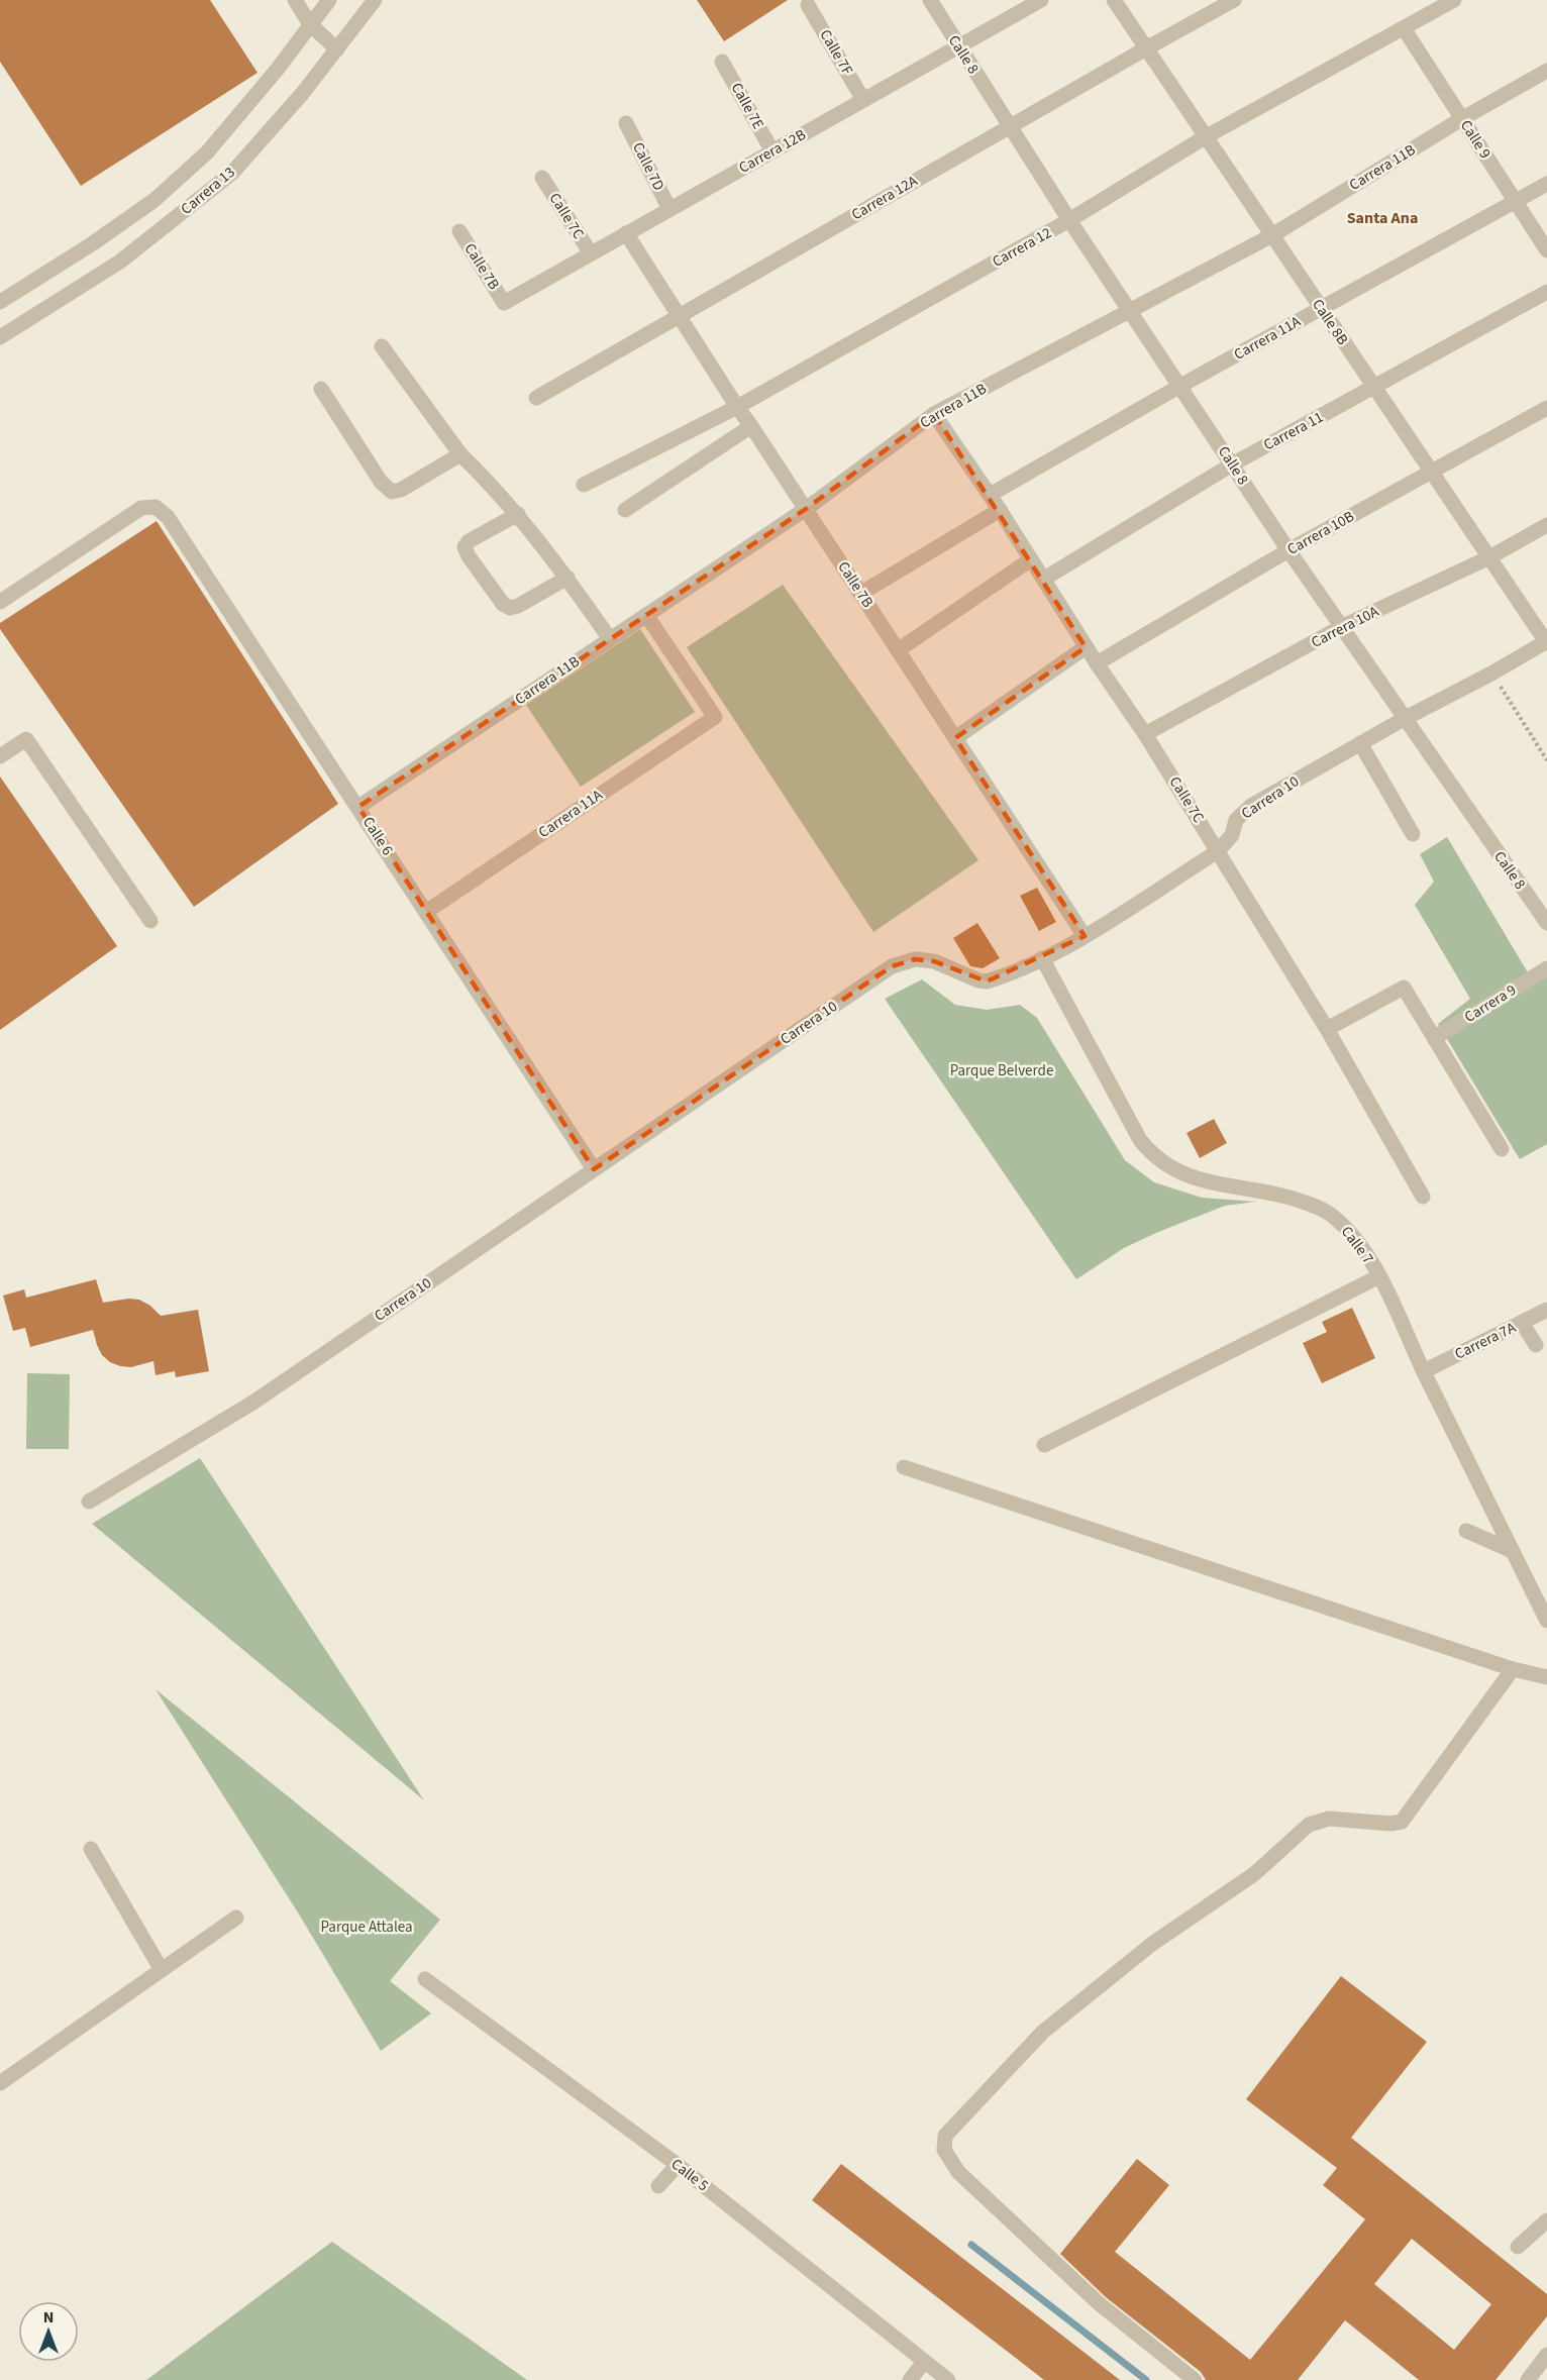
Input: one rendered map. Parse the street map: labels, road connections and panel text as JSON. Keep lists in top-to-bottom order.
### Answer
{
  "streets": {
    "street": [
      "Calle 7F",
      "Calle 8",
      "Calle 7E",
      "Calle 9",
      "Carrera 12B",
      "Calle 7D",
      "Carrera 11B",
      "Carrera 13",
      "Carrera 12A",
      "Calle 7C",
      "Carrera 12",
      "Calle 7B",
      "Calle 8B",
      "Carrera 11A",
      "Carrera 11",
      "Carrera 10B",
      "Carrera 10A",
      "Carrera 10",
      "Calle 6",
      "Carrera 9",
      "Calle 7",
      "Carrera 7A",
      "Calle 5"
    ]
  },
  "crossings": [
    ["Calle 7F", "Carrera 12B"],
    ["Calle 8", "Carrera 12B"],
    ["Calle 8", "Carrera 11B"],
    ["Calle 8", "Carrera 12A"],
    ["Calle 8", "Carrera 12"],
    ["Calle 8", "Carrera 11A"],
    ["Calle 8", "Carrera 11"],
    ["Calle 8", "Carrera 10B"],
    ["Calle 8", "Carrera 10A"],
    ["Calle 8", "Carrera 10"],
    ["Calle 7E", "Carrera 12B"],
    ["Calle 9", "Carrera 11B"],
    ["Calle 9", "Carrera 12"],
    ["Calle 9", "Carrera 11A"],
    ["Carrera 12B", "Calle 7D"],
    ["Carrera 12B", "Calle 7C"],
    ["Carrera 12B", "Calle 7B"],
    ["Carrera 11B", "Calle 7C"],
    ["Carrera 11B", "Calle 7B"],
    ["Carrera 11B", "Calle 8B"],
    ["Carrera 11B", "Carrera 11A"],
    ["Carrera 11B", "Calle 6"],
    ["Carrera 12A", "Calle 7B"],
    ["Carrera 12A", "Calle 8B"],
    ["Calle 7C", "Carrera 11A"],
    ["Calle 7C", "Carrera 11"],
    ["Calle 7C", "Carrera 10B"],
    ["Calle 7C", "Carrera 10A"],
    ["Calle 7C", "Carrera 10"],
    ["Carrera 12", "Calle 7B"],
    ["Carrera 12", "Calle 8B"],
    ["Calle 7B", "Carrera 10"],
    ["Calle 8B", "Carrera 11A"],
    ["Calle 8B", "Carrera 11"],
    ["Calle 8B", "Carrera 10B"],
    ["Calle 8B", "Carrera 10A"],
    ["Calle 8B", "Carrera 10"],
    ["Carrera 11A", "Calle 6"],
    ["Carrera 10", "Calle 6"],
    ["Carrera 10", "Calle 7"],
    ["Calle 7", "Carrera 7A"]
  ],
  "districts": ["Santa Ana"],
  "parks": ["Parque Belverde", "Parque Attalea"],
  "north": "top"
}
